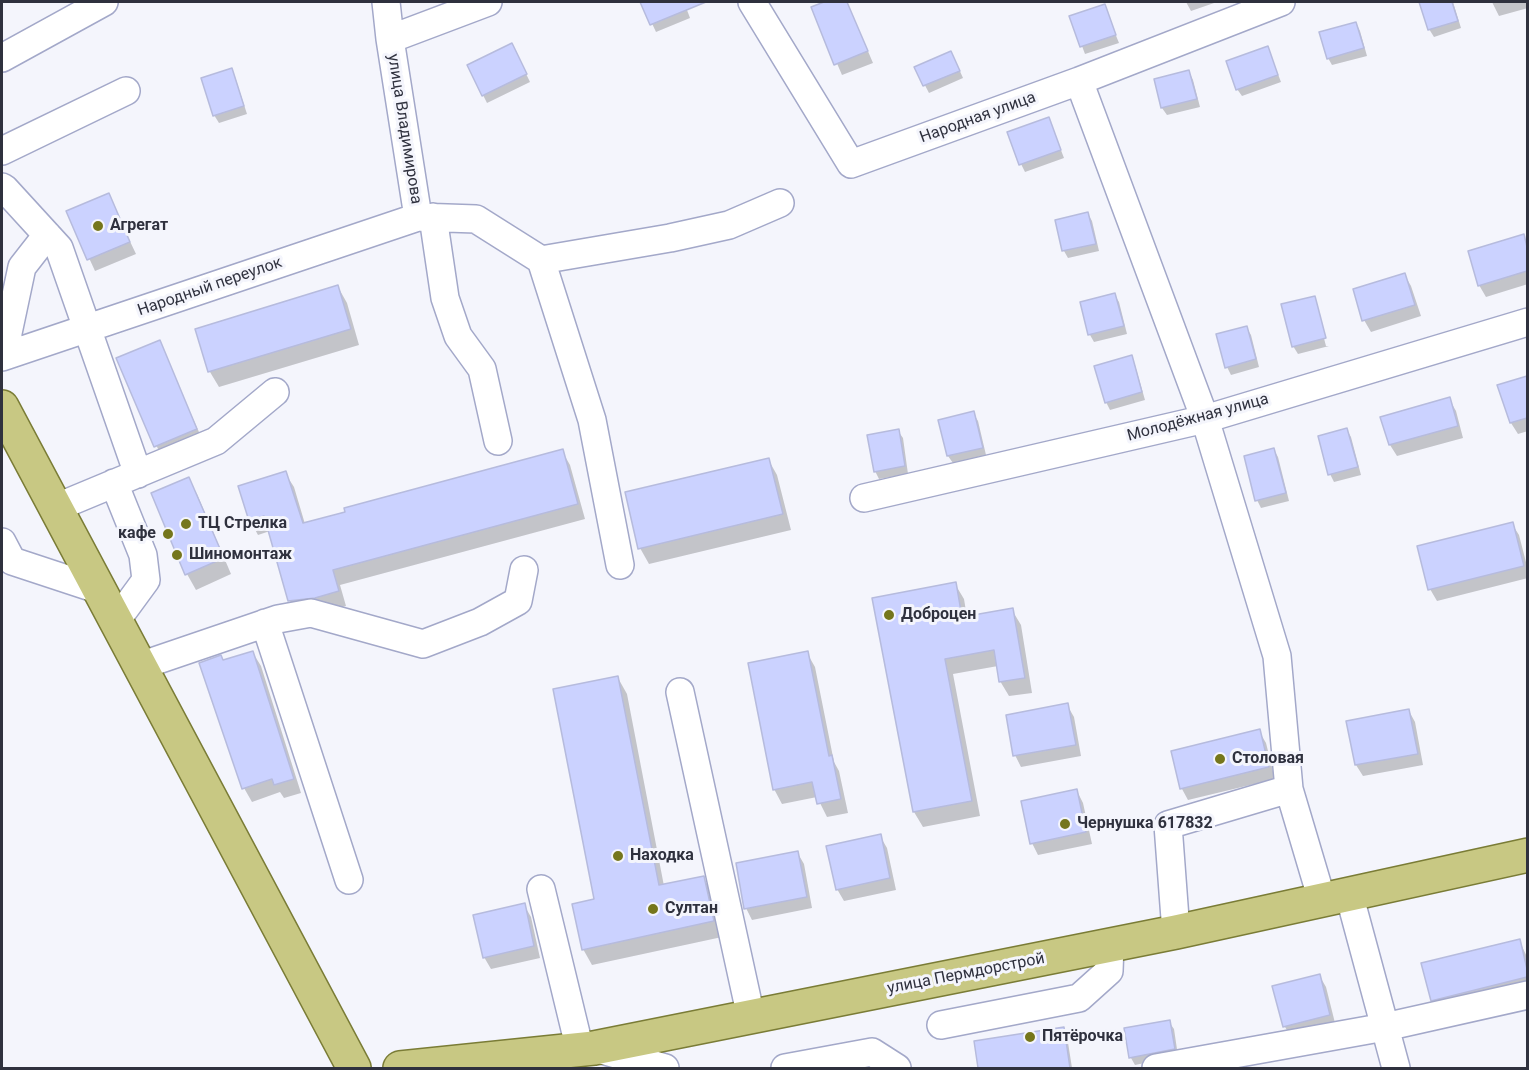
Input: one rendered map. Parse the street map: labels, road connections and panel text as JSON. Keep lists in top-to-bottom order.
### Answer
{
  "streets": {
    "main road": ["улица Пермдорстрой"],
    "street": [
      "Народная улица",
      "улица Владимирова",
      "Народный переулок",
      "Молодёжная улица"
    ]
  },
  "crossings": [
    ["улица Владимирова", "Народный переулок"]
  ],
  "places": [
    "Агрегат",
    "ТЦ Стрелка",
    "кафе",
    "Шиномонтаж",
    "Доброцен",
    "Столовая",
    "Чернушка 617832",
    "Находка",
    "Султан",
    "Пятёрочка"
  ]
}
